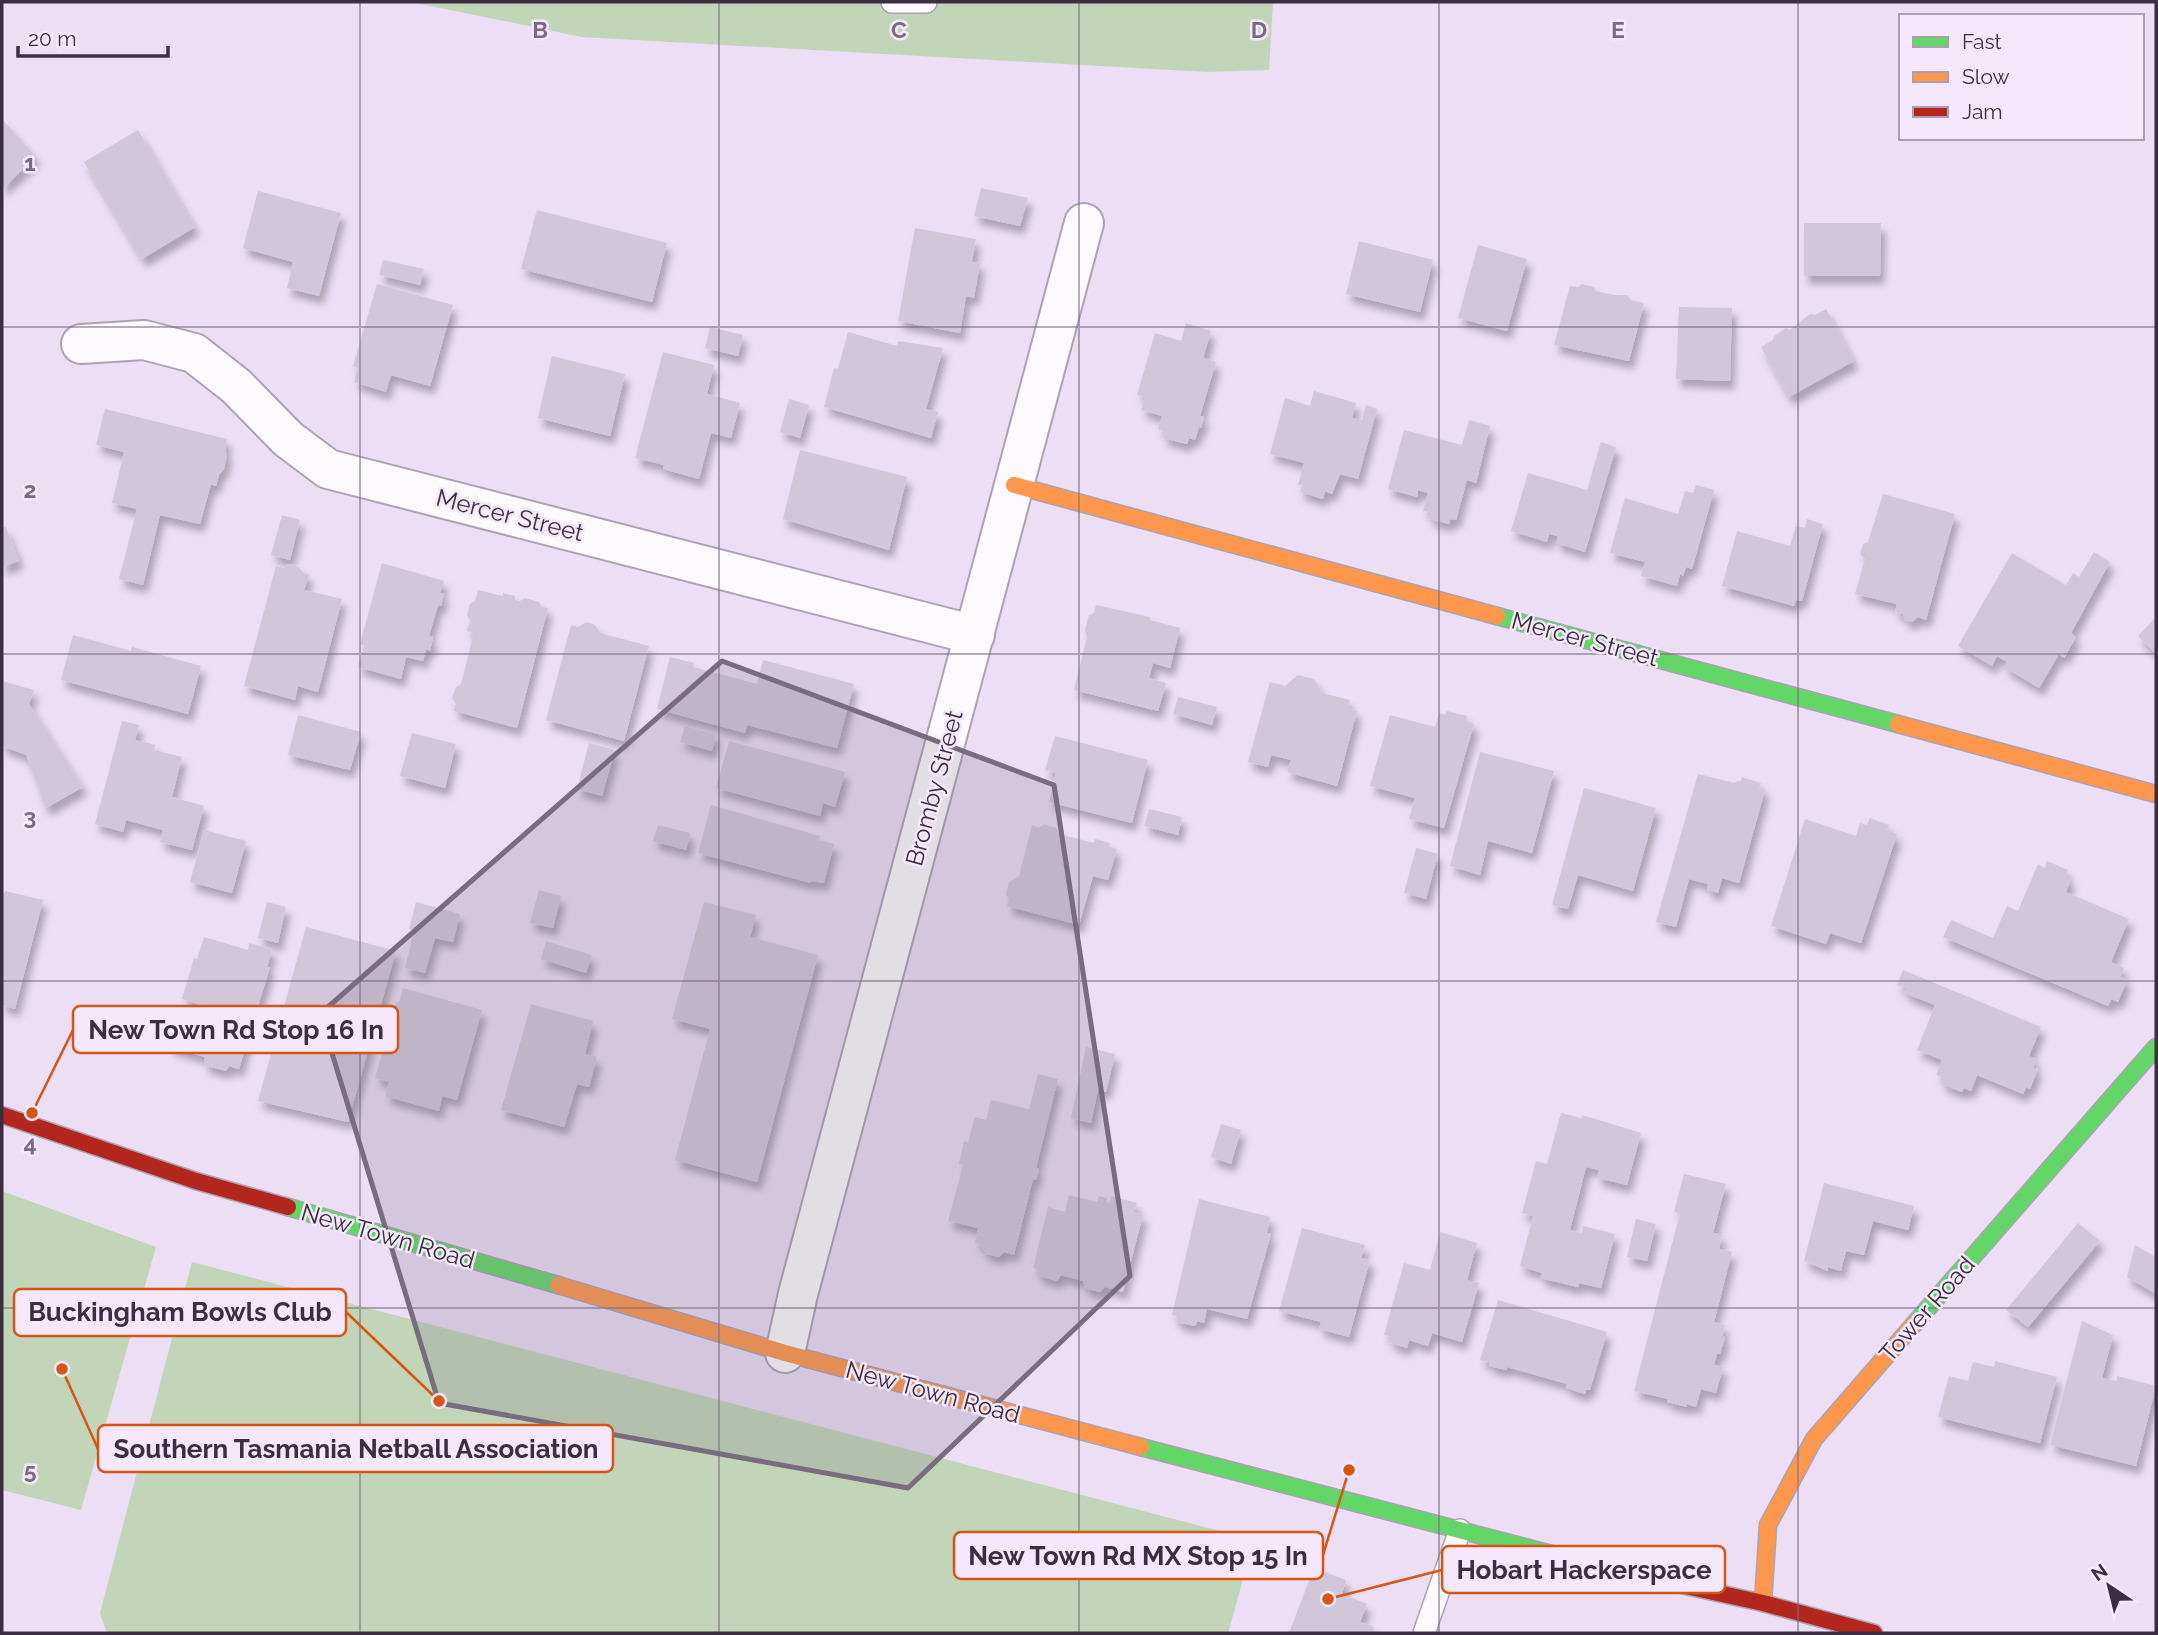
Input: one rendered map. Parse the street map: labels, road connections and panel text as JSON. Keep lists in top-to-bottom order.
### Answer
{
  "streets": {
    "main road": ["Mercer Street", "New Town Road", "Tower Road"],
    "street": ["Bromby Street"]
  },
  "crossings": [
    ["Mercer Street", "Bromby Street"],
    ["Bromby Street", "New Town Road"],
    ["New Town Road", "Tower Road"]
  ],
  "places": [
    "New Town Rd Stop 16 In",
    "Southern Tasmania Netball Association",
    "Buckingham Bowls Club",
    "New Town Rd MX Stop 15 In",
    "Hobart Hackerspace"
  ],
  "legend": ["Fast", "Slow", "Jam"],
  "scale_bar": "20 m",
  "north": "top left",
  "grid": {
    "columns": [
      "B",
      "C",
      "D",
      "E"
    ],
    "rows": [
      "1",
      "2",
      "3",
      "4",
      "5"
    ]
  }
}
